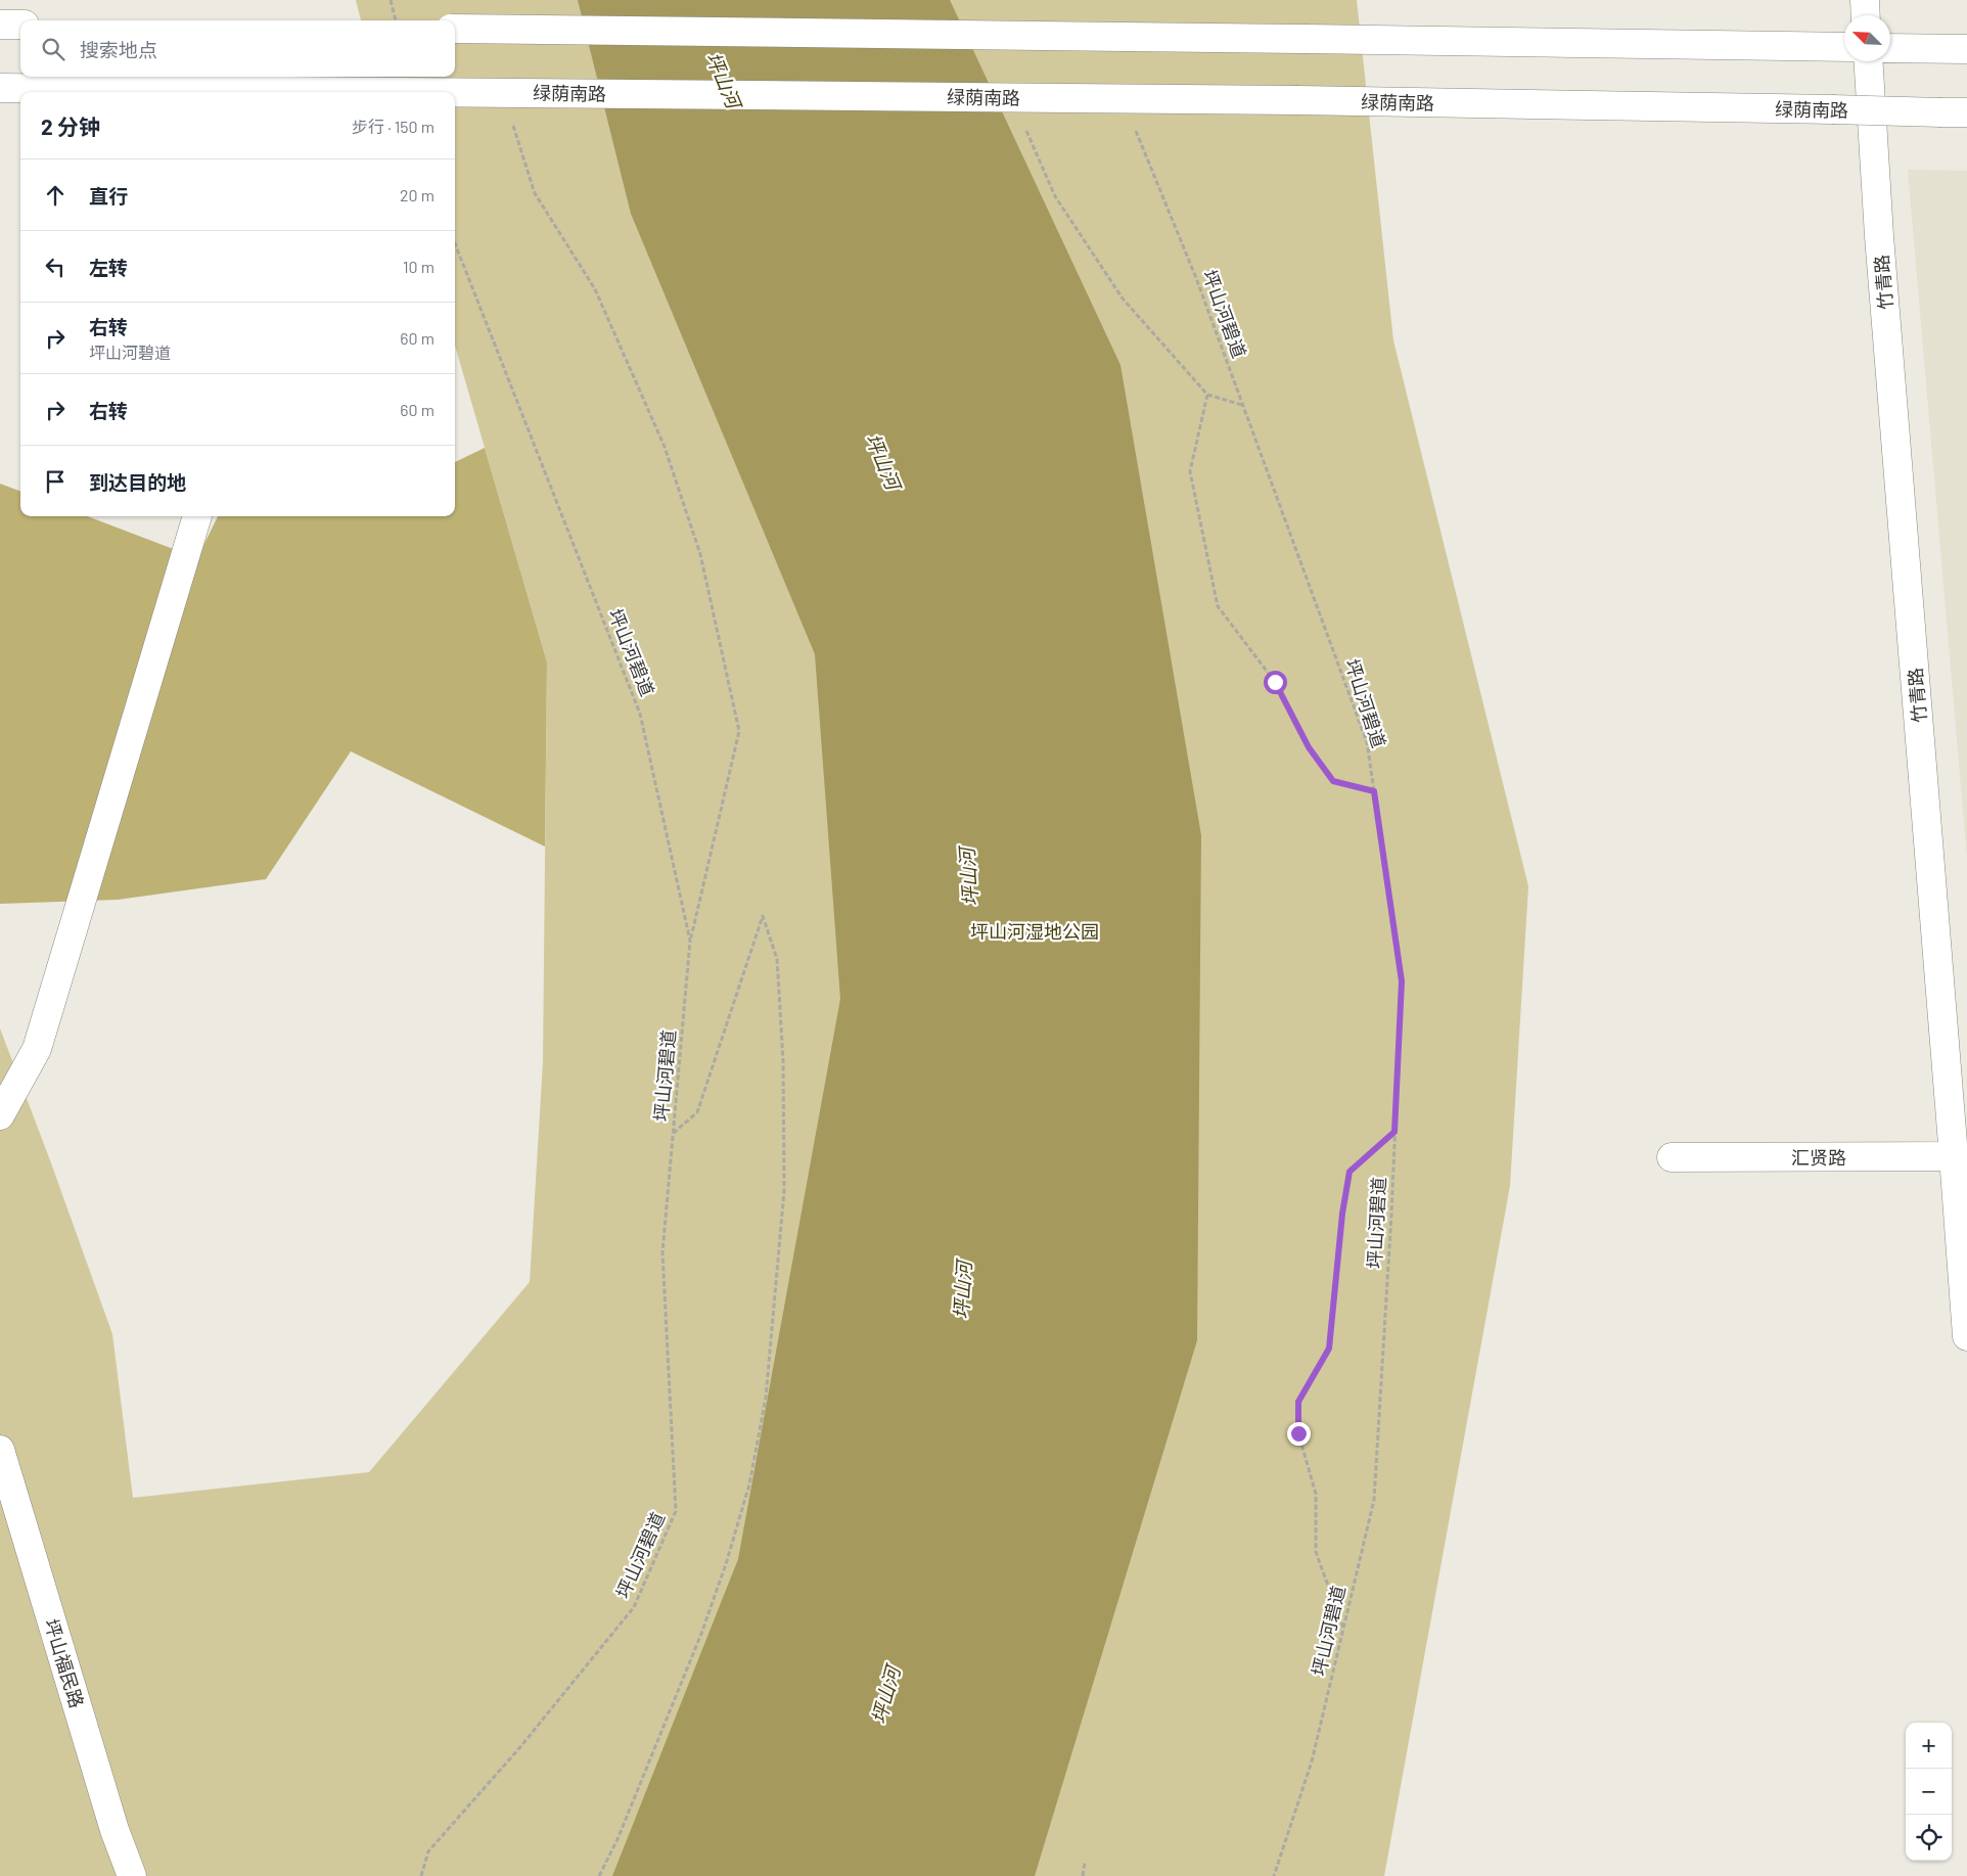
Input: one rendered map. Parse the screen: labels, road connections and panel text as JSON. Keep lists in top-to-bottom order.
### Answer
{
  "streets": {
    "street": [
      "绿荫南路",
      "竹青路",
      "汇贤路",
      "坪山福民路"
    ],
    "path": ["坪山河碧道"]
  },
  "crossings": [
    ["竹青路", "汇贤路"]
  ],
  "water": ["坪山河"],
  "parks": ["坪山河湿地公园"],
  "north": "top left",
  "page": {
    "search": "搜索地点",
    "heading": ["2 分钟", "步行 · 150 m"],
    "list": [
      ["直行", "20 m"],
      ["左转", "10 m"],
      ["右转", "坪山河碧道", "60 m"],
      ["右转", "60 m"],
      "到达目的地"
    ],
    "map_buttons": ["+", "−"]
  }
}
